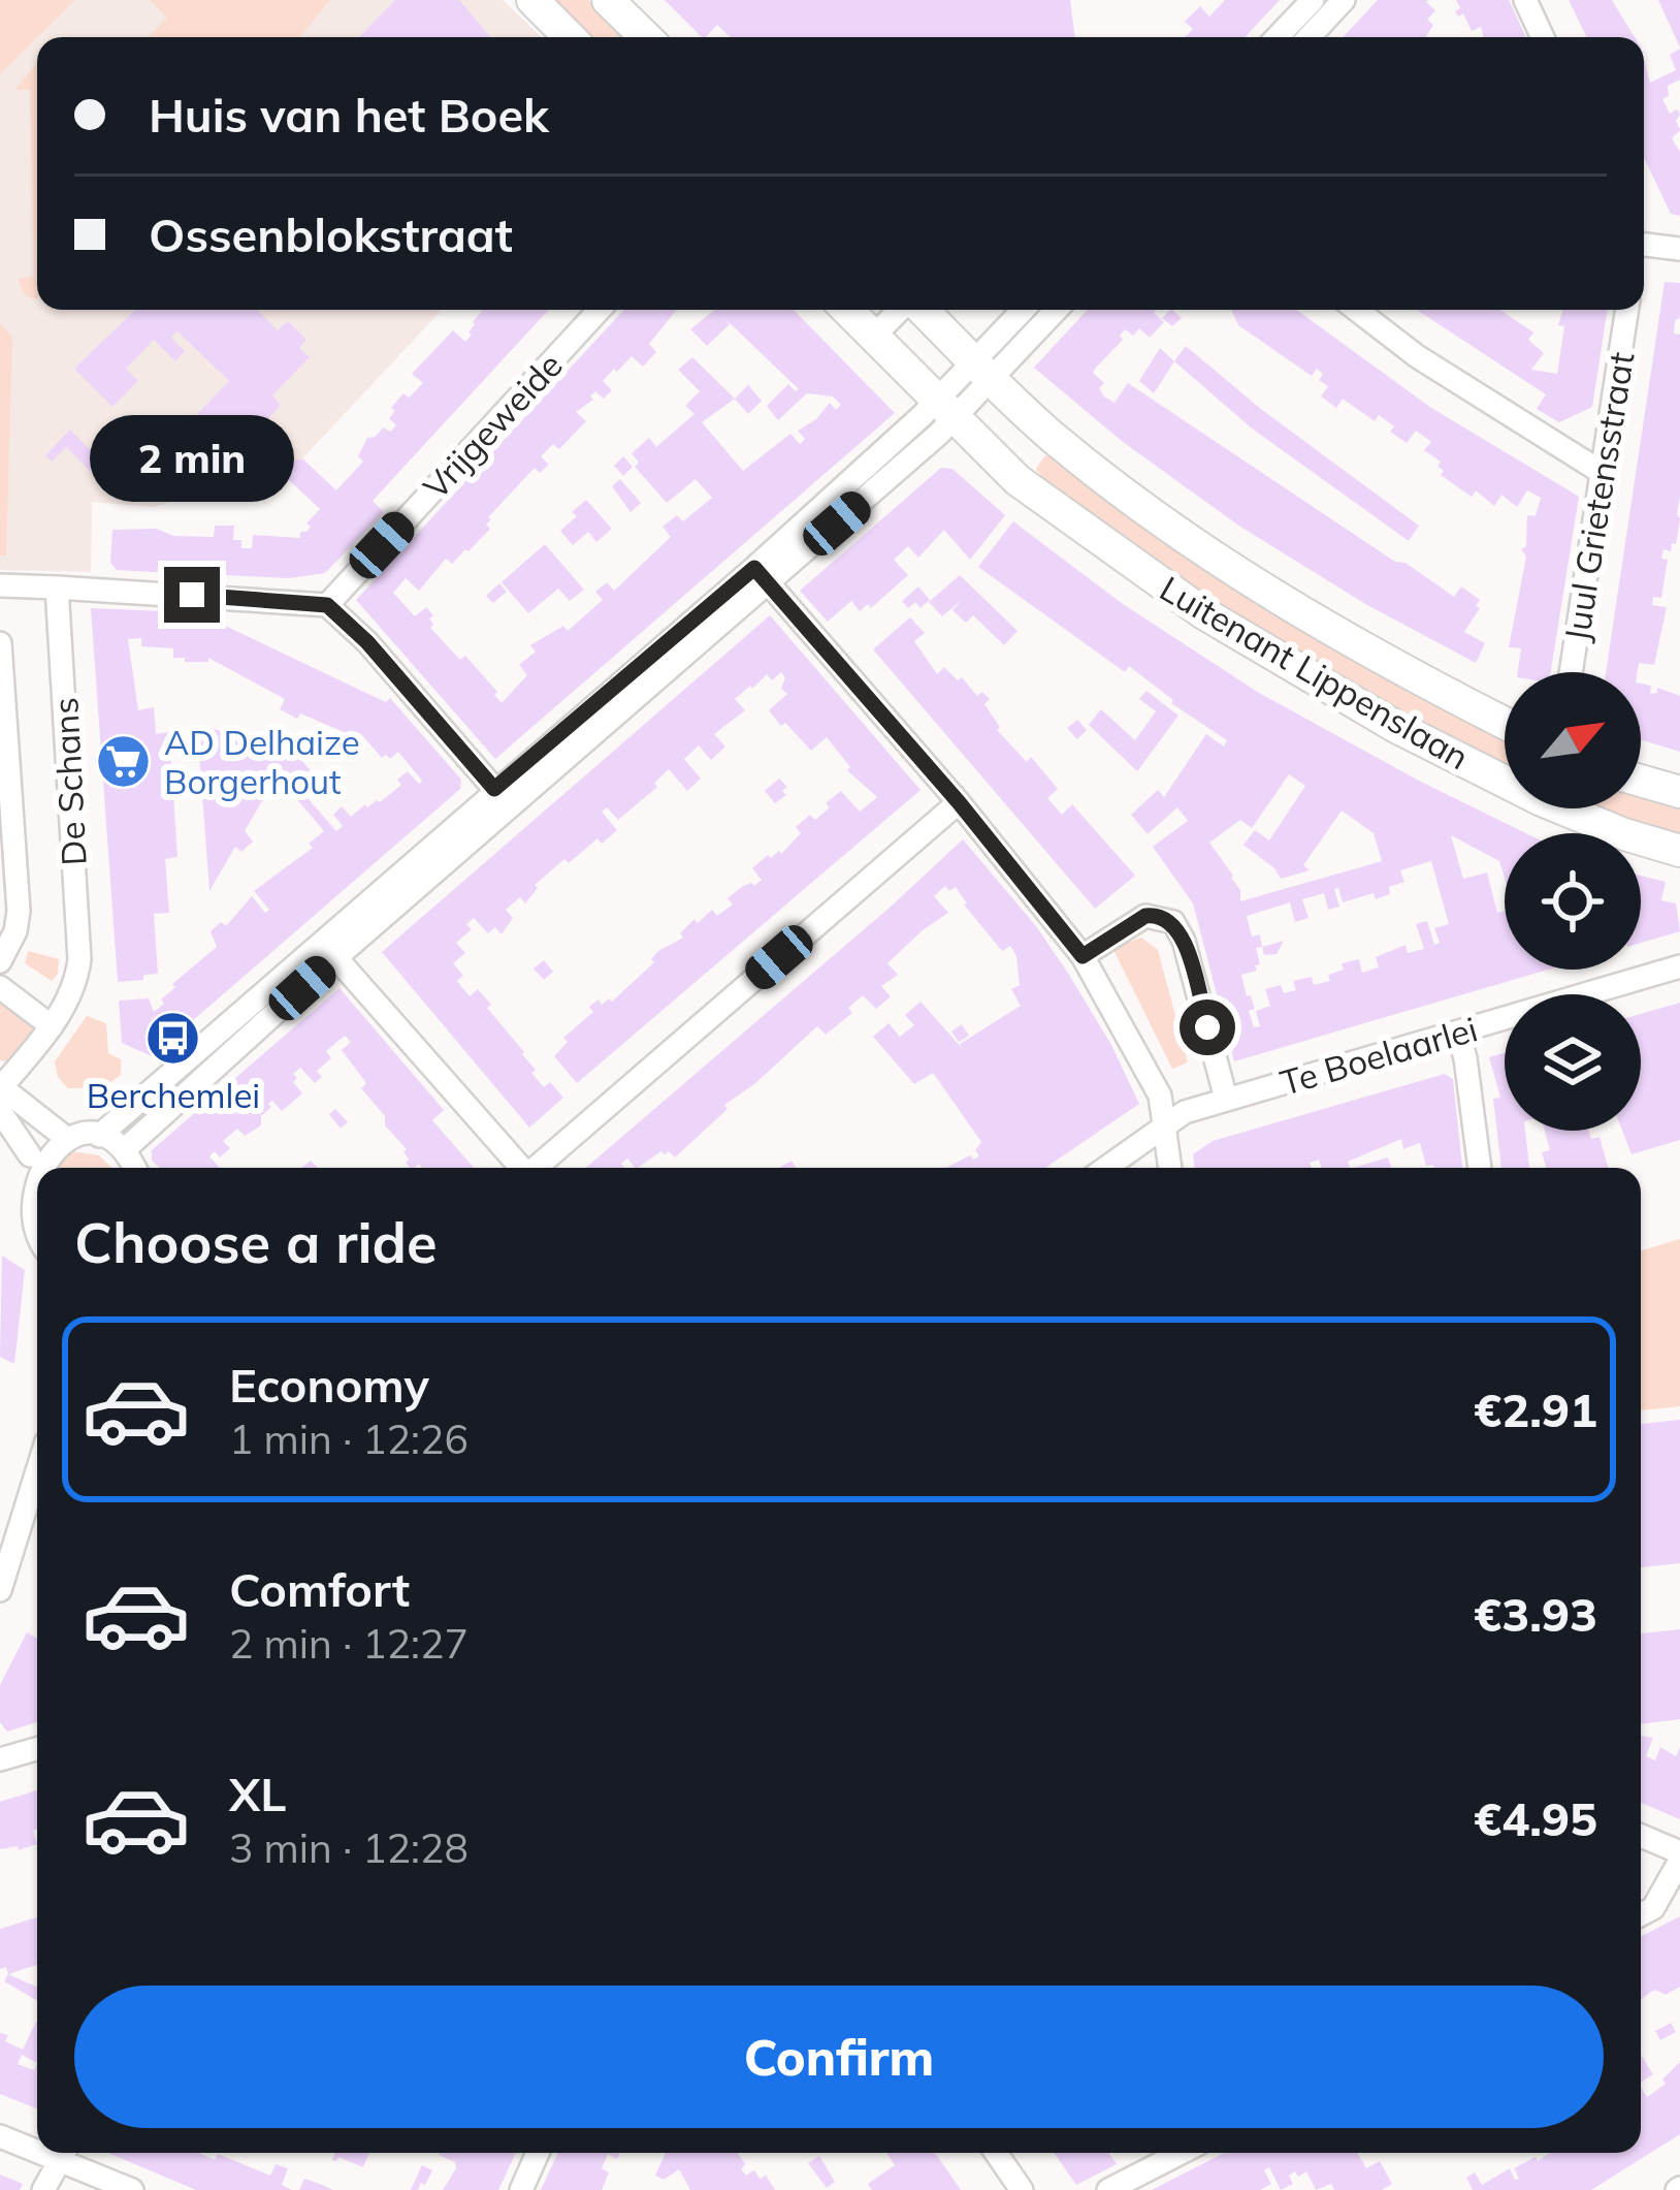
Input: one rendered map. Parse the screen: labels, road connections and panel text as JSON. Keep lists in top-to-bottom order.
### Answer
{
  "streets": {
    "main road": ["Luitenant Lippenslaan"],
    "street": [
      "Vrijgeweide",
      "Juul Grietensstraat",
      "De Schans",
      "Te Boelaarlei"
    ]
  },
  "places": {
    "supermarket": ["AD Delhaize Borgerhout"],
    "bus stop": ["Berchemlei"]
  },
  "north": "top right",
  "page": {
    "banner": ["Huis van het Boek", "Ossenblokstraat"],
    "bubble": "2 min",
    "heading": "Choose a ride",
    "list": [
      {
        "name": "Economy",
        "note": "1 min · 12:26",
        "value": "€2.91"
      },
      {
        "name": "Comfort",
        "note": "2 min · 12:27",
        "value": "€3.93"
      },
      {
        "name": "XL",
        "note": "3 min · 12:28",
        "value": "€4.95"
      }
    ],
    "buttons": "Confirm"
  }
}
